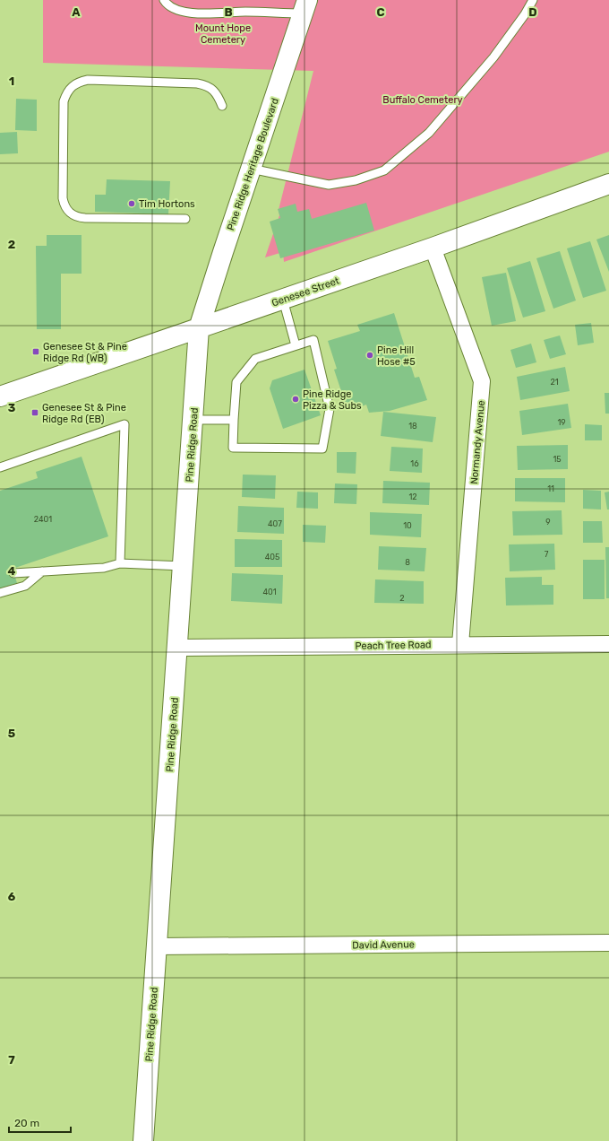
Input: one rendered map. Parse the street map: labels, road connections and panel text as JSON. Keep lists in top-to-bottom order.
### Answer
{
  "streets": {
    "street": [
      "Pine Ridge Heritage Boulevard",
      "Genesee Street",
      "Normandy Avenue",
      "Pine Ridge Road",
      "Peach Tree Road",
      "David Avenue"
    ]
  },
  "crossings": [
    ["Pine Ridge Heritage Boulevard", "Genesee Street"],
    ["Pine Ridge Heritage Boulevard", "Pine Ridge Road"],
    ["Genesee Street", "Normandy Avenue"],
    ["Genesee Street", "Pine Ridge Road"],
    ["Normandy Avenue", "Peach Tree Road"],
    ["Pine Ridge Road", "Peach Tree Road"],
    ["Pine Ridge Road", "David Avenue"]
  ],
  "parks": ["Mount Hope Cemetery", "Buffalo Cemetery"],
  "places": {
    "other": ["Tim Hortons", "Pine Hill Hose #5", "Pine Ridge Pizza & Subs"],
    "transit": ["Genesee St & Pine Ridge Rd (WB)", "Genesee St & Pine Ridge Rd (EB)"]
  },
  "house_numbers": [
    "21",
    "19",
    "18",
    "15",
    "16",
    "11",
    "12",
    "2401",
    "9",
    "407",
    "10",
    "7",
    "405",
    "8",
    "401",
    "2"
  ],
  "scale_bar": "20 m",
  "grid": {
    "columns": [
      "A",
      "B",
      "C",
      "D"
    ],
    "rows": [
      "1",
      "2",
      "3",
      "4",
      "5",
      "6",
      "7"
    ]
  }
}
